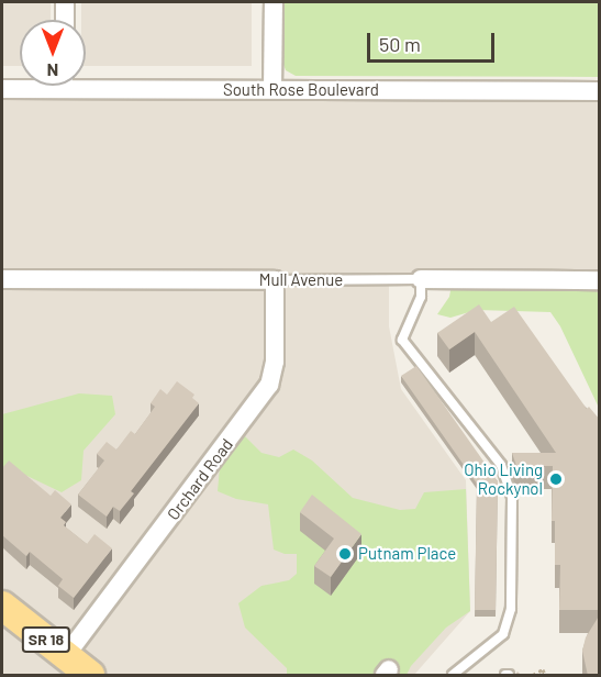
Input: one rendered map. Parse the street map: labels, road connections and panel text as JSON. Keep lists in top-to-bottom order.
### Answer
{
  "streets": {
    "main road": ["SR 18"],
    "street": ["South Rose Boulevard", "Mull Avenue", "Orchard Road"]
  },
  "crossings": [
    ["Mull Avenue", "Orchard Road"],
    ["Orchard Road", "SR 18"]
  ],
  "places": ["Ohio Living Rockynol", "Putnam Place"],
  "scale_bar": "50 m",
  "north": "bottom"
}
